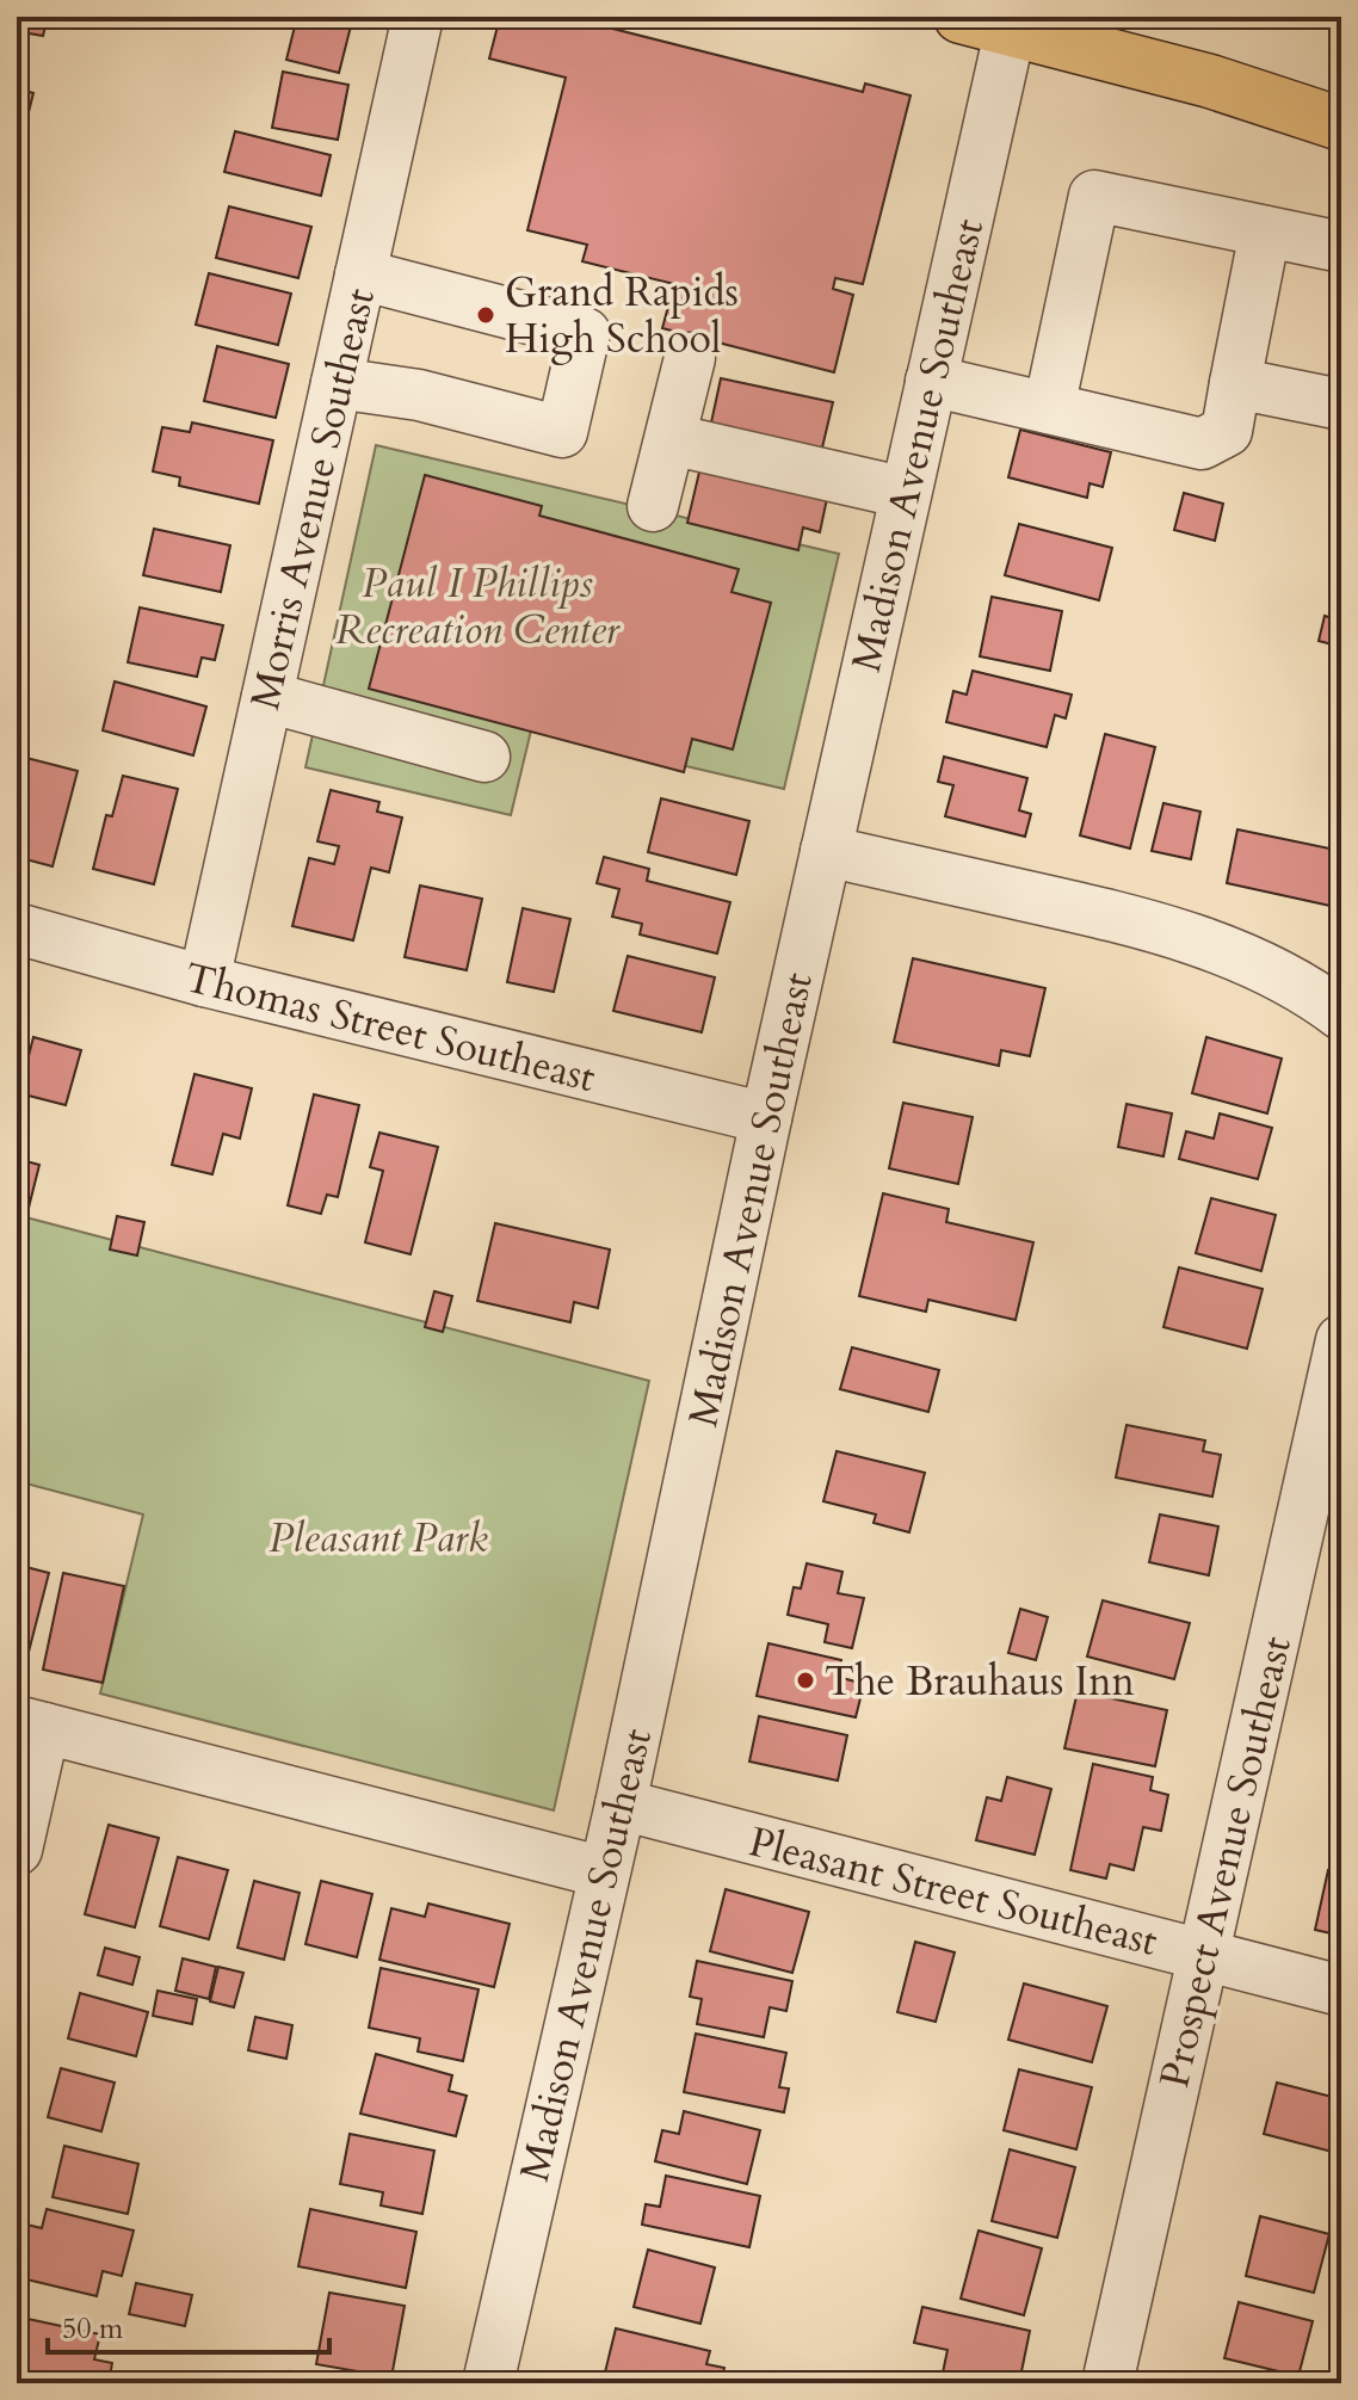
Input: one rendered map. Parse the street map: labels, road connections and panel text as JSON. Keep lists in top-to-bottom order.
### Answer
{
  "streets": {
    "street": [
      "Madison Avenue Southeast",
      "Morris Avenue Southeast",
      "Thomas Street Southeast",
      "Prospect Avenue Southeast",
      "Pleasant Street Southeast"
    ]
  },
  "crossings": [
    ["Madison Avenue Southeast", "Thomas Street Southeast"],
    ["Madison Avenue Southeast", "Pleasant Street Southeast"],
    ["Morris Avenue Southeast", "Thomas Street Southeast"],
    ["Prospect Avenue Southeast", "Pleasant Street Southeast"]
  ],
  "parks": ["Paul I Phillips Recreation Center", "Pleasant Park"],
  "places": ["Grand Rapids High School", "The Brauhaus Inn"],
  "scale_bar": "50 m"
}
